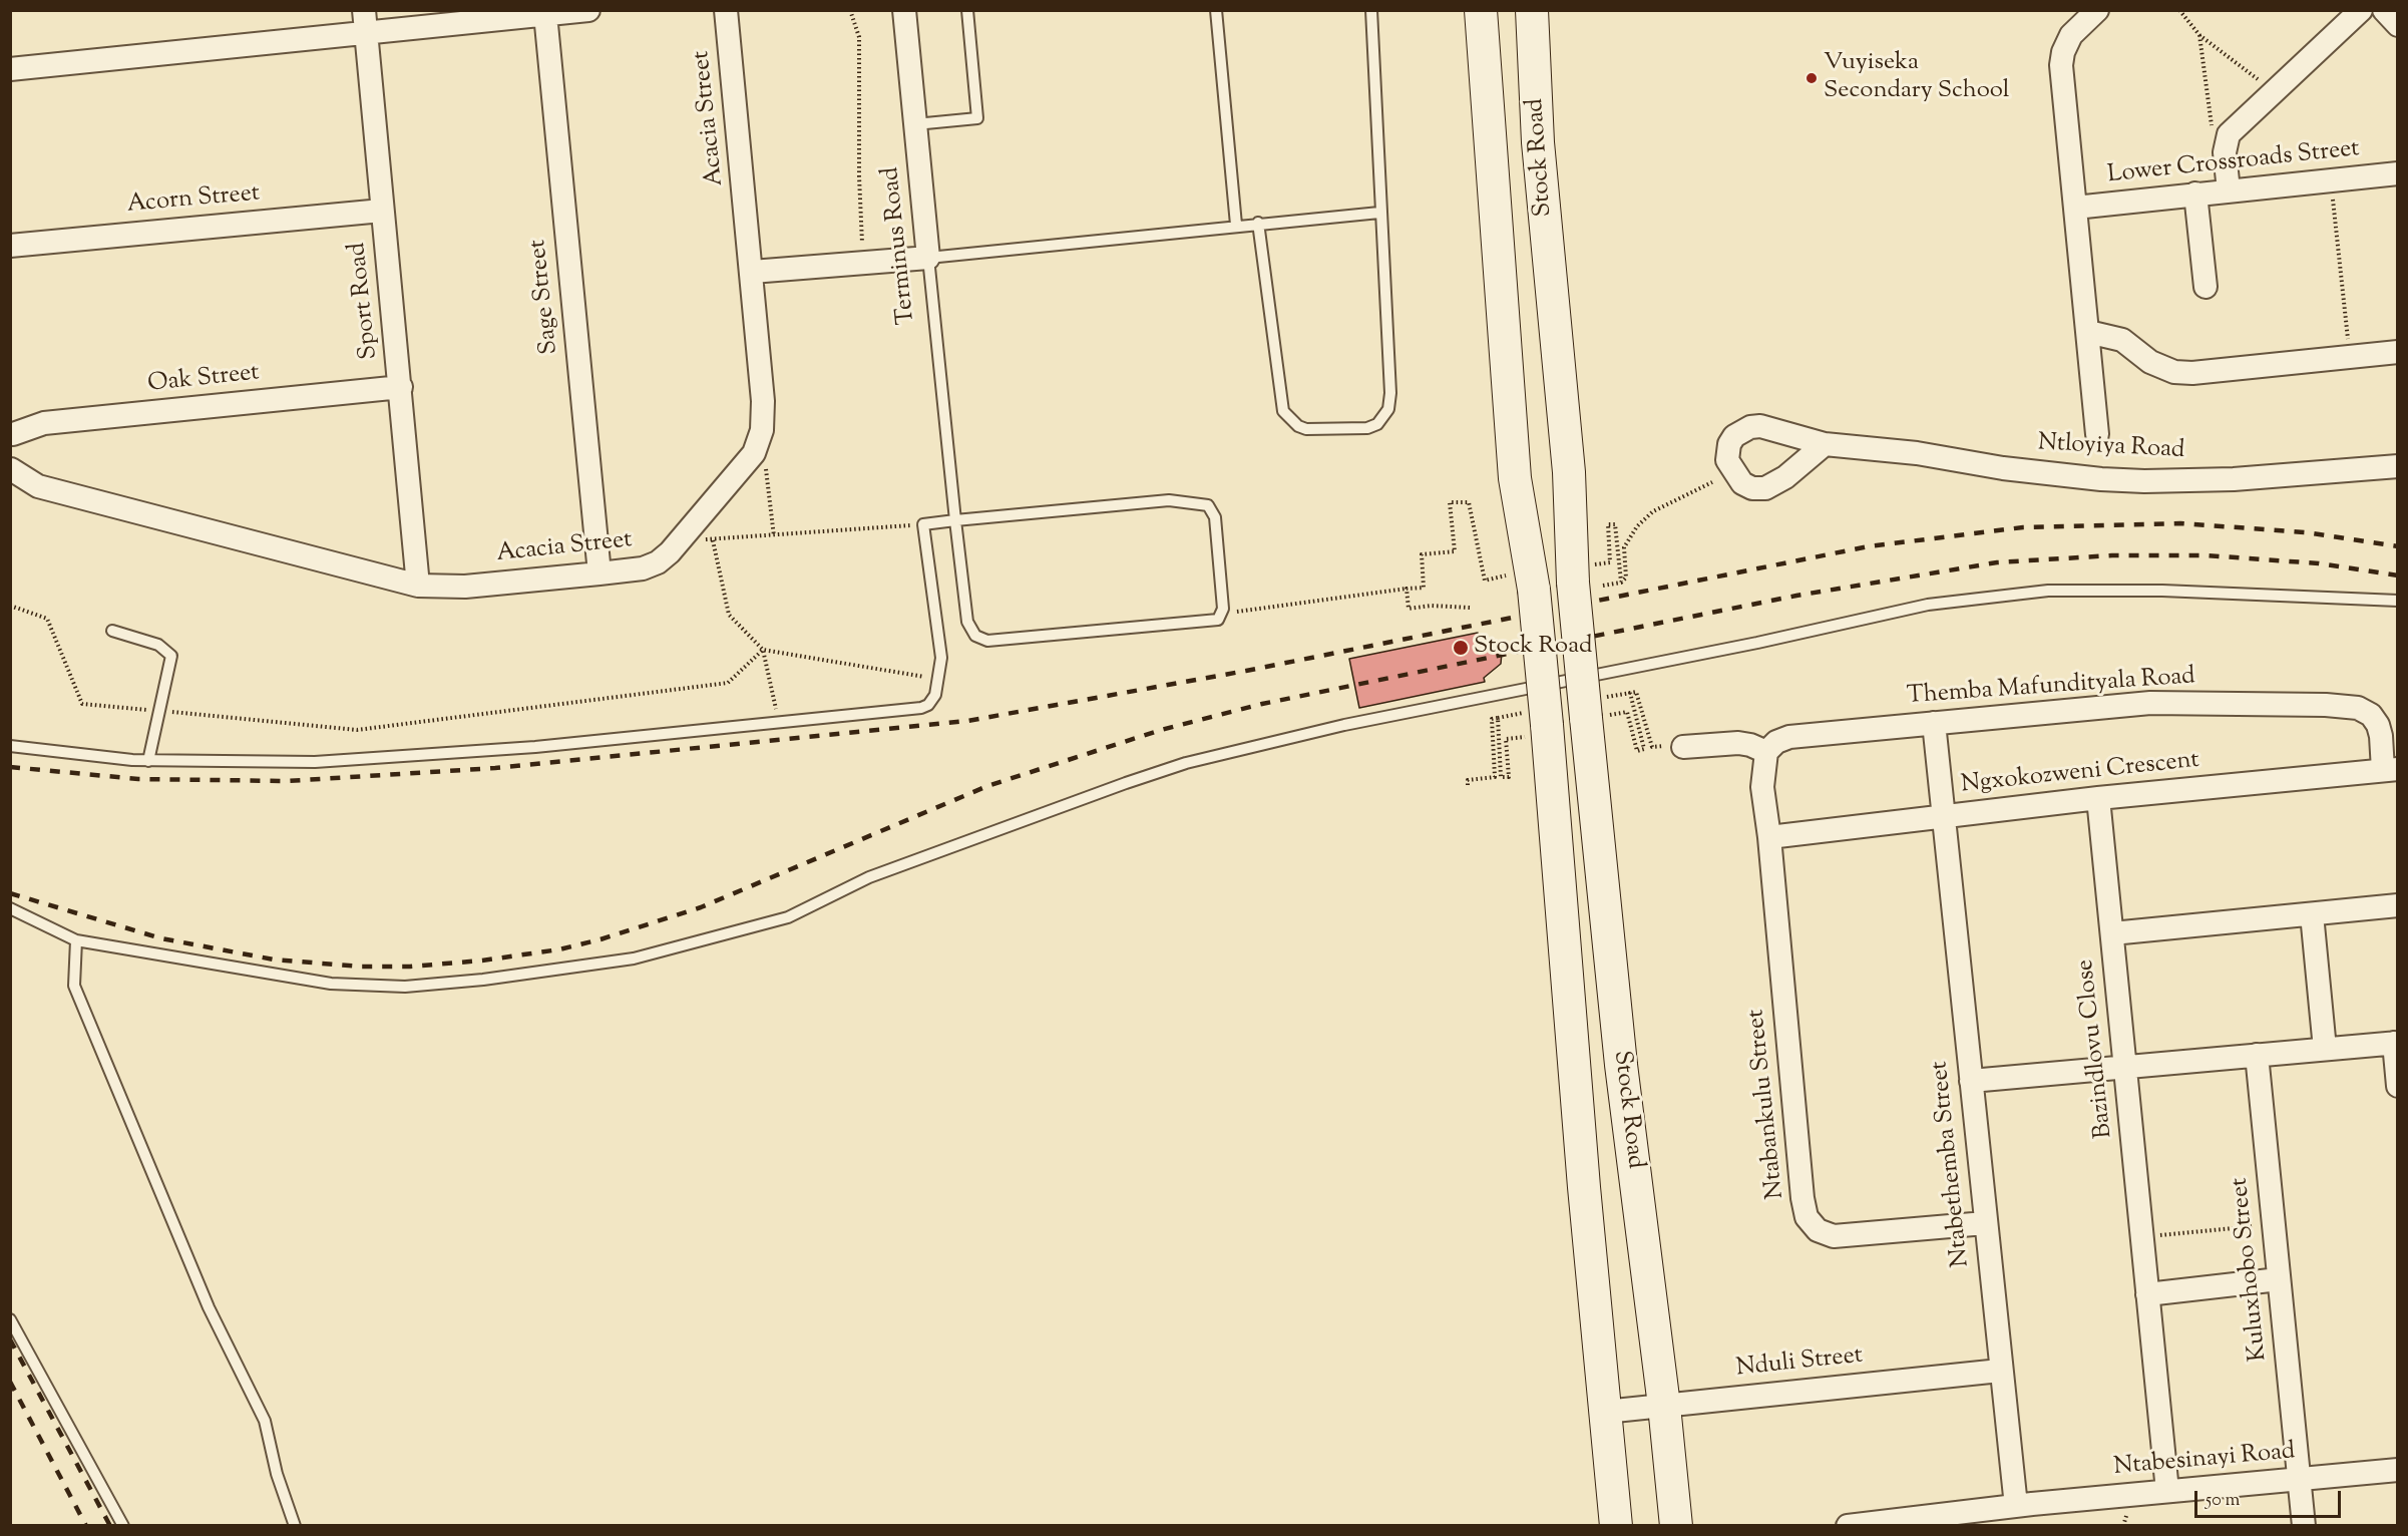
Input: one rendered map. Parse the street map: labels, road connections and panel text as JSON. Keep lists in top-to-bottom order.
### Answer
{
  "streets": {
    "main road": ["Stock Road"],
    "street": [
      "Acacia Street",
      "Lower Crossroads Street",
      "Acorn Street",
      "Terminus Road",
      "Sage Street",
      "Sport Road",
      "Oak Street",
      "Ntloyiya Road",
      "Themba Mafundityala Road",
      "Ngxokozweni Crescent",
      "Bazindlovu Close",
      "Ntabankulu Street",
      "Ntabethemba Street",
      "Kuluxhobo Street",
      "Nduli Street",
      "Ntabesinayi Road"
    ]
  },
  "crossings": [
    ["Acacia Street", "Sage Street"],
    ["Acacia Street", "Sport Road"],
    ["Stock Road", "Nduli Street"],
    ["Acorn Street", "Sport Road"],
    ["Sport Road", "Oak Street"],
    ["Themba Mafundityala Road", "Ngxokozweni Crescent"],
    ["Themba Mafundityala Road", "Ntabethemba Street"],
    ["Ngxokozweni Crescent", "Bazindlovu Close"],
    ["Ngxokozweni Crescent", "Ntabankulu Street"],
    ["Ngxokozweni Crescent", "Ntabethemba Street"],
    ["Bazindlovu Close", "Ntabesinayi Road"],
    ["Ntabankulu Street", "Ntabethemba Street"],
    ["Ntabethemba Street", "Nduli Street"],
    ["Ntabethemba Street", "Ntabesinayi Road"],
    ["Kuluxhobo Street", "Ntabesinayi Road"]
  ],
  "places": ["Vuyiseka Secondary School", "Stock Road"],
  "scale_bar": "50 m"
}
